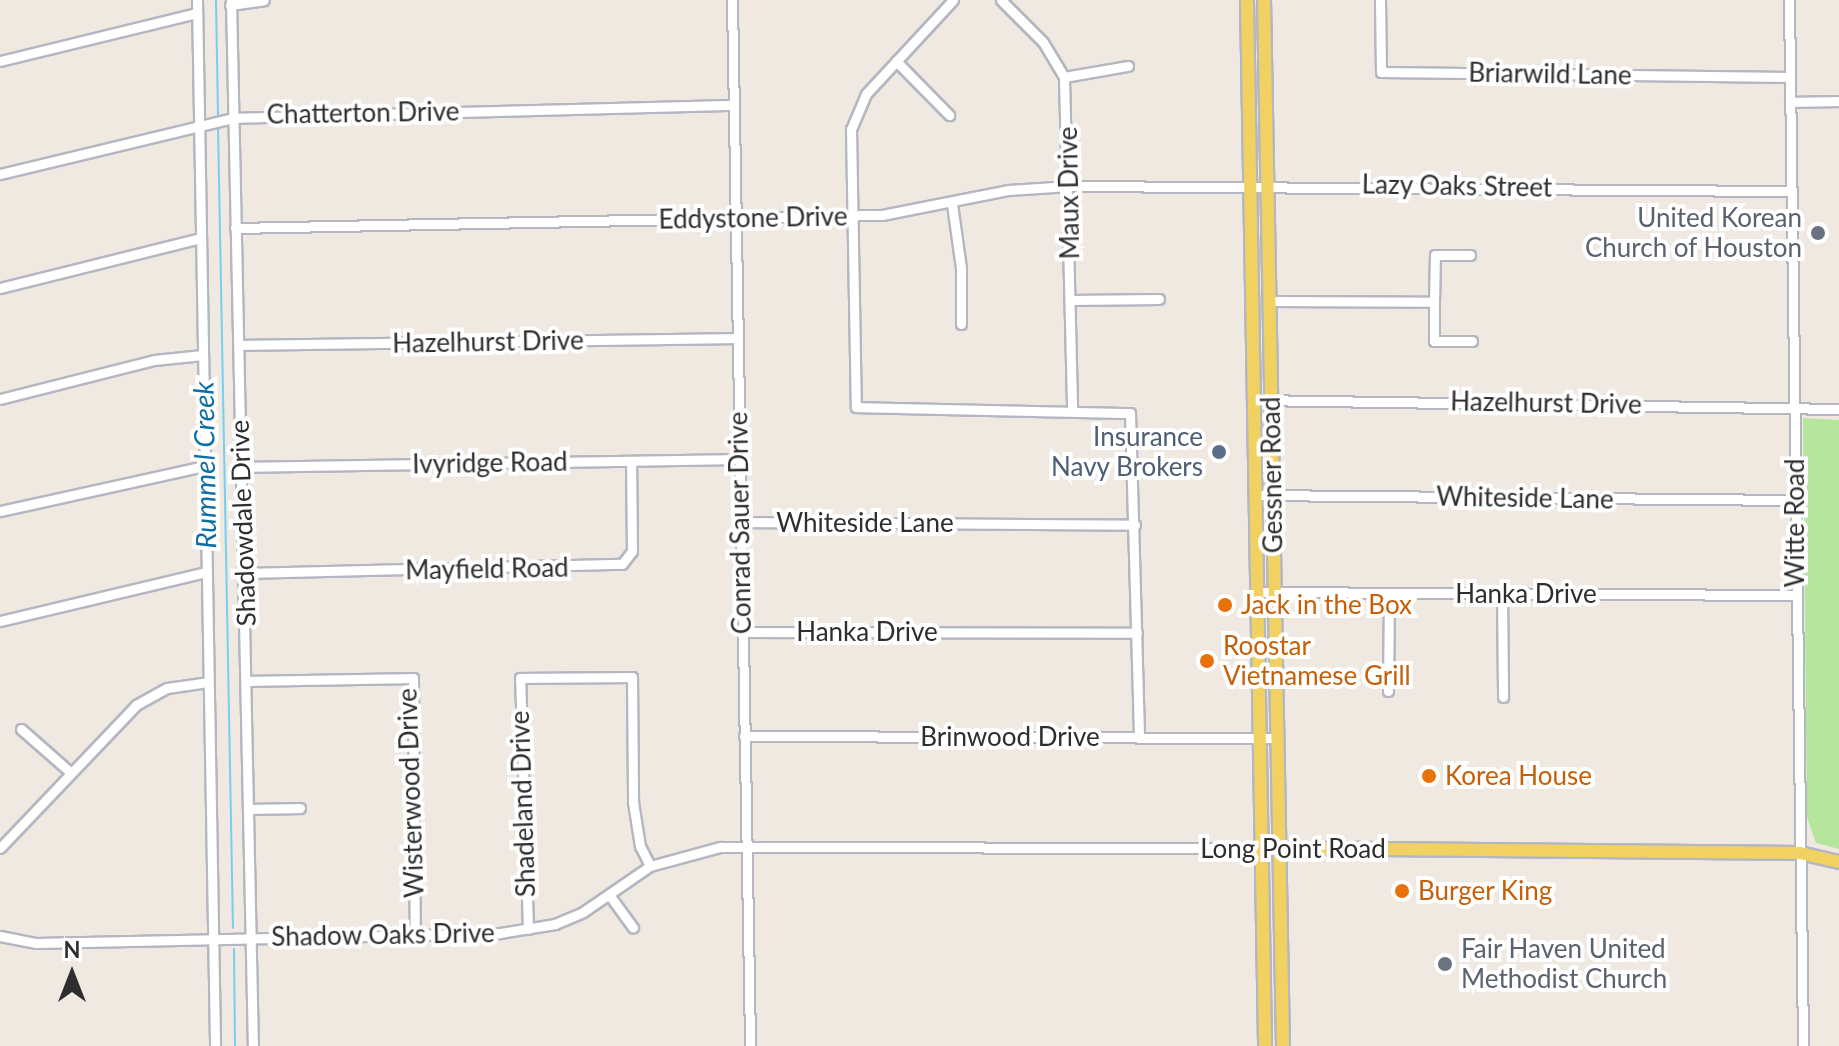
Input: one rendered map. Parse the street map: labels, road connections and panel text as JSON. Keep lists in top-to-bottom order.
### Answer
{
  "streets": {
    "main road": ["Gessner Road", "Long Point Road"],
    "street": [
      "Briarwild Lane",
      "Chatterton Drive",
      "Lazy Oaks Street",
      "Maux Drive",
      "Eddystone Drive",
      "Hazelhurst Drive",
      "Ivyridge Road",
      "Whiteside Lane",
      "Shadowdale Drive",
      "Conrad Sauer Drive",
      "Witte Road",
      "Mayfield Road",
      "Hanka Drive",
      "Brinwood Drive",
      "Wisterwood Drive",
      "Shadeland Drive",
      "Shadow Oaks Drive"
    ]
  },
  "crossings": [
    ["Briarwild Lane", "Witte Road"],
    ["Chatterton Drive", "Shadowdale Drive"],
    ["Chatterton Drive", "Conrad Sauer Drive"],
    ["Lazy Oaks Street", "Eddystone Drive"],
    ["Lazy Oaks Street", "Gessner Road"],
    ["Lazy Oaks Street", "Witte Road"],
    ["Maux Drive", "Eddystone Drive"],
    ["Eddystone Drive", "Gessner Road"],
    ["Eddystone Drive", "Shadowdale Drive"],
    ["Eddystone Drive", "Conrad Sauer Drive"],
    ["Hazelhurst Drive", "Gessner Road"],
    ["Hazelhurst Drive", "Shadowdale Drive"],
    ["Hazelhurst Drive", "Conrad Sauer Drive"],
    ["Hazelhurst Drive", "Witte Road"],
    ["Ivyridge Road", "Shadowdale Drive"],
    ["Ivyridge Road", "Conrad Sauer Drive"],
    ["Ivyridge Road", "Mayfield Road"],
    ["Gessner Road", "Whiteside Lane"],
    ["Gessner Road", "Hanka Drive"],
    ["Gessner Road", "Brinwood Drive"],
    ["Gessner Road", "Long Point Road"],
    ["Whiteside Lane", "Conrad Sauer Drive"],
    ["Whiteside Lane", "Witte Road"],
    ["Shadowdale Drive", "Mayfield Road"],
    ["Shadowdale Drive", "Wisterwood Drive"],
    ["Shadowdale Drive", "Shadow Oaks Drive"],
    ["Conrad Sauer Drive", "Hanka Drive"],
    ["Conrad Sauer Drive", "Brinwood Drive"],
    ["Conrad Sauer Drive", "Long Point Road"],
    ["Conrad Sauer Drive", "Shadow Oaks Drive"],
    ["Witte Road", "Hanka Drive"],
    ["Witte Road", "Long Point Road"],
    ["Wisterwood Drive", "Shadow Oaks Drive"],
    ["Shadeland Drive", "Shadow Oaks Drive"],
    ["Long Point Road", "Shadow Oaks Drive"]
  ],
  "water": ["Rummel Creek"],
  "places": [
    "United Korean Church of Houston",
    "Insurance Navy Brokers",
    "Jack in the Box",
    "Roostar Vietnamese Grill",
    "Korea House",
    "Burger King",
    "Fair Haven United Methodist Church"
  ],
  "north": "top"
}
